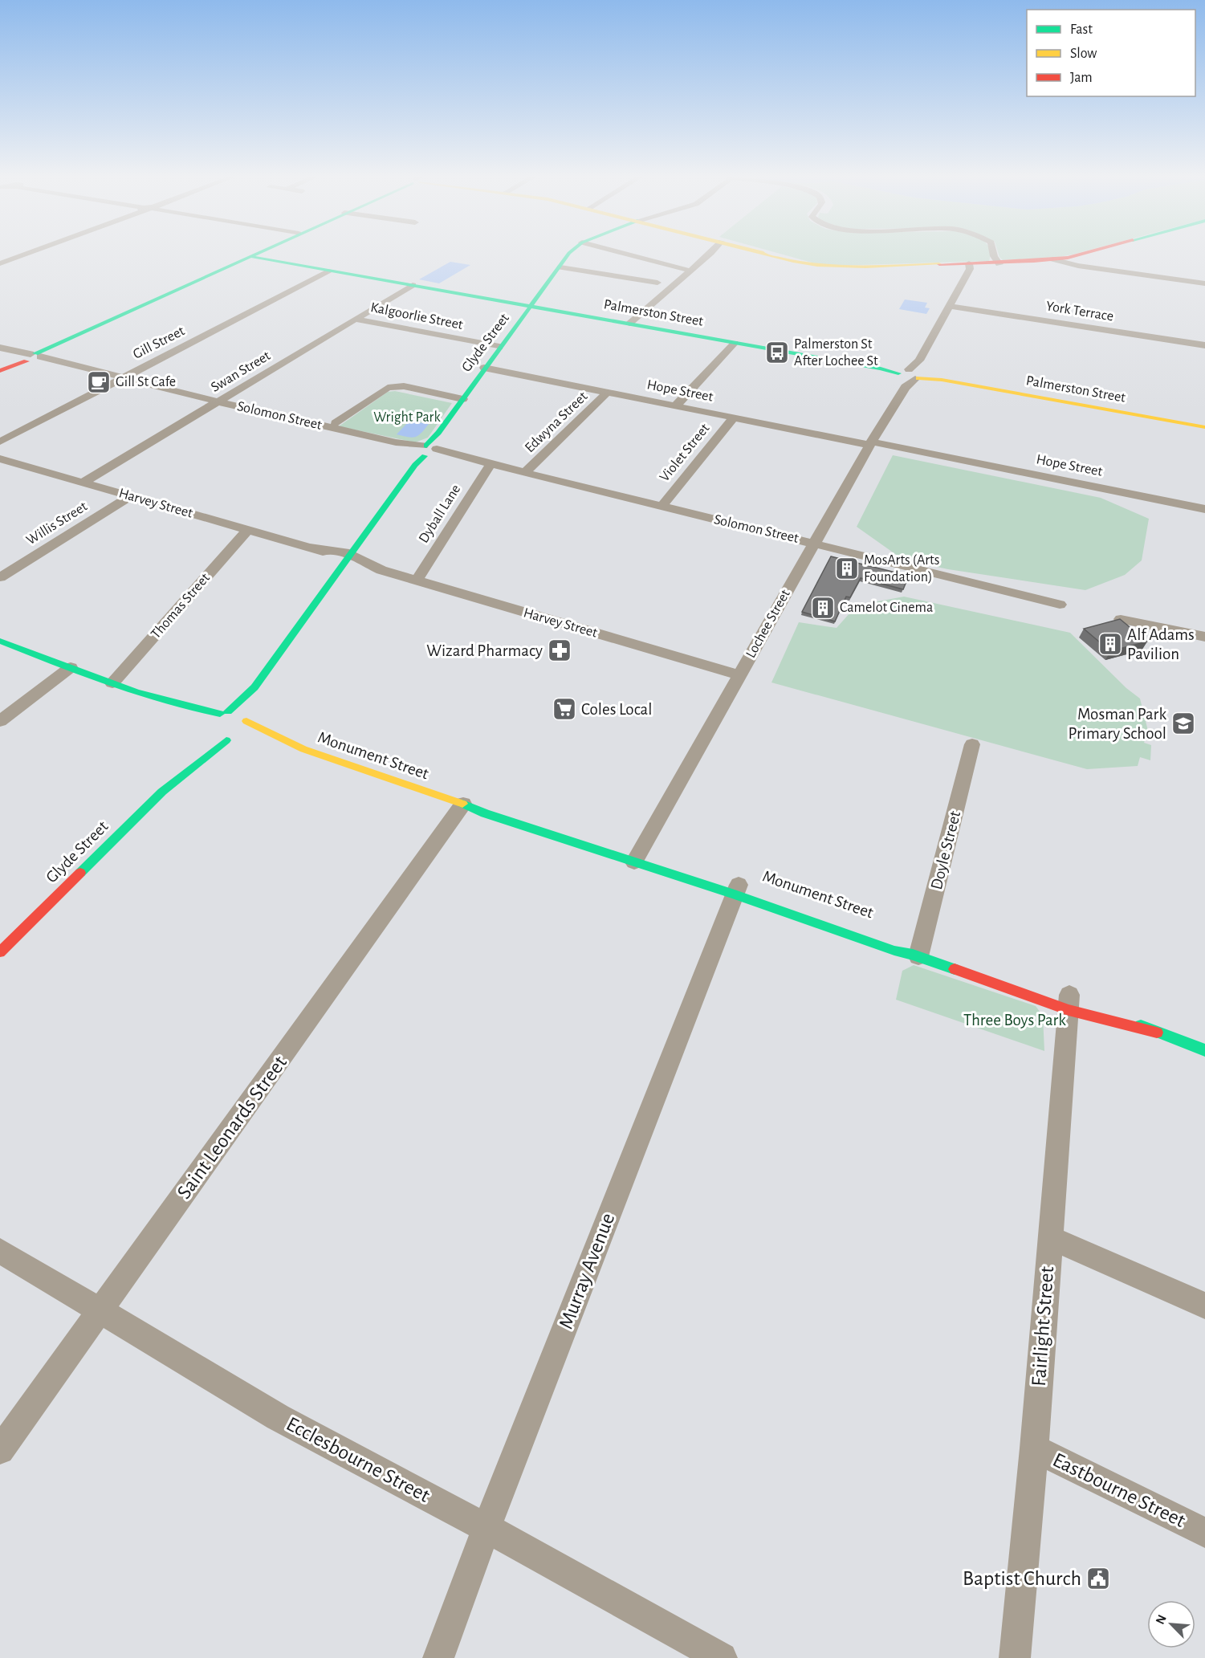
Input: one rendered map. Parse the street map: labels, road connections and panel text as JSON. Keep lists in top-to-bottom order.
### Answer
{
  "streets": {
    "street": [
      "York Terrace",
      "Palmerston Street",
      "Kalgoorlie Street",
      "Gill Street",
      "Glyde Street",
      "Swan Street",
      "Hope Street",
      "Solomon Street",
      "Edwyna Street",
      "Violet Street",
      "Harvey Street",
      "Dyball Lane",
      "Willis Street",
      "Thomas Street",
      "Lochee Street",
      "Monument Street",
      "Doyle Street",
      "Saint Leonards Street",
      "Murray Avenue",
      "Fairlight Street",
      "Ecclesbourne Street",
      "Eastbourne Street"
    ]
  },
  "crossings": [
    ["York Terrace", "Lochee Street"],
    ["Palmerston Street", "Gill Street"],
    ["Palmerston Street", "Glyde Street"],
    ["Palmerston Street", "Swan Street"],
    ["Palmerston Street", "Lochee Street"],
    ["Kalgoorlie Street", "Glyde Street"],
    ["Kalgoorlie Street", "Swan Street"],
    ["Gill Street", "Solomon Street"],
    ["Glyde Street", "Hope Street"],
    ["Glyde Street", "Solomon Street"],
    ["Glyde Street", "Harvey Street"],
    ["Glyde Street", "Monument Street"],
    ["Swan Street", "Solomon Street"],
    ["Swan Street", "Harvey Street"],
    ["Hope Street", "Edwyna Street"],
    ["Hope Street", "Violet Street"],
    ["Hope Street", "Lochee Street"],
    ["Solomon Street", "Edwyna Street"],
    ["Solomon Street", "Violet Street"],
    ["Solomon Street", "Dyball Lane"],
    ["Solomon Street", "Lochee Street"],
    ["Harvey Street", "Dyball Lane"],
    ["Harvey Street", "Willis Street"],
    ["Harvey Street", "Thomas Street"],
    ["Harvey Street", "Lochee Street"],
    ["Lochee Street", "Monument Street"],
    ["Monument Street", "Doyle Street"],
    ["Monument Street", "Saint Leonards Street"],
    ["Monument Street", "Murray Avenue"],
    ["Monument Street", "Fairlight Street"],
    ["Saint Leonards Street", "Ecclesbourne Street"],
    ["Murray Avenue", "Ecclesbourne Street"],
    ["Fairlight Street", "Eastbourne Street"]
  ],
  "parks": ["Wright Park", "Three Boys Park"],
  "places": {
    "bus stop": ["Palmerston St After Lochee St"],
    "cafe": ["Gill St Cafe"],
    "building": ["MosArts (Arts Foundation)", "Camelot Cinema", "Alf Adams Pavilion"],
    "pharmacy": ["Wizard Pharmacy"],
    "supermarket": ["Coles Local"],
    "school or university": ["Mosman Park Primary School"],
    "public building": ["Baptist Church"]
  },
  "legend": ["Fast", "Slow", "Jam"],
  "north": "top left"
}
